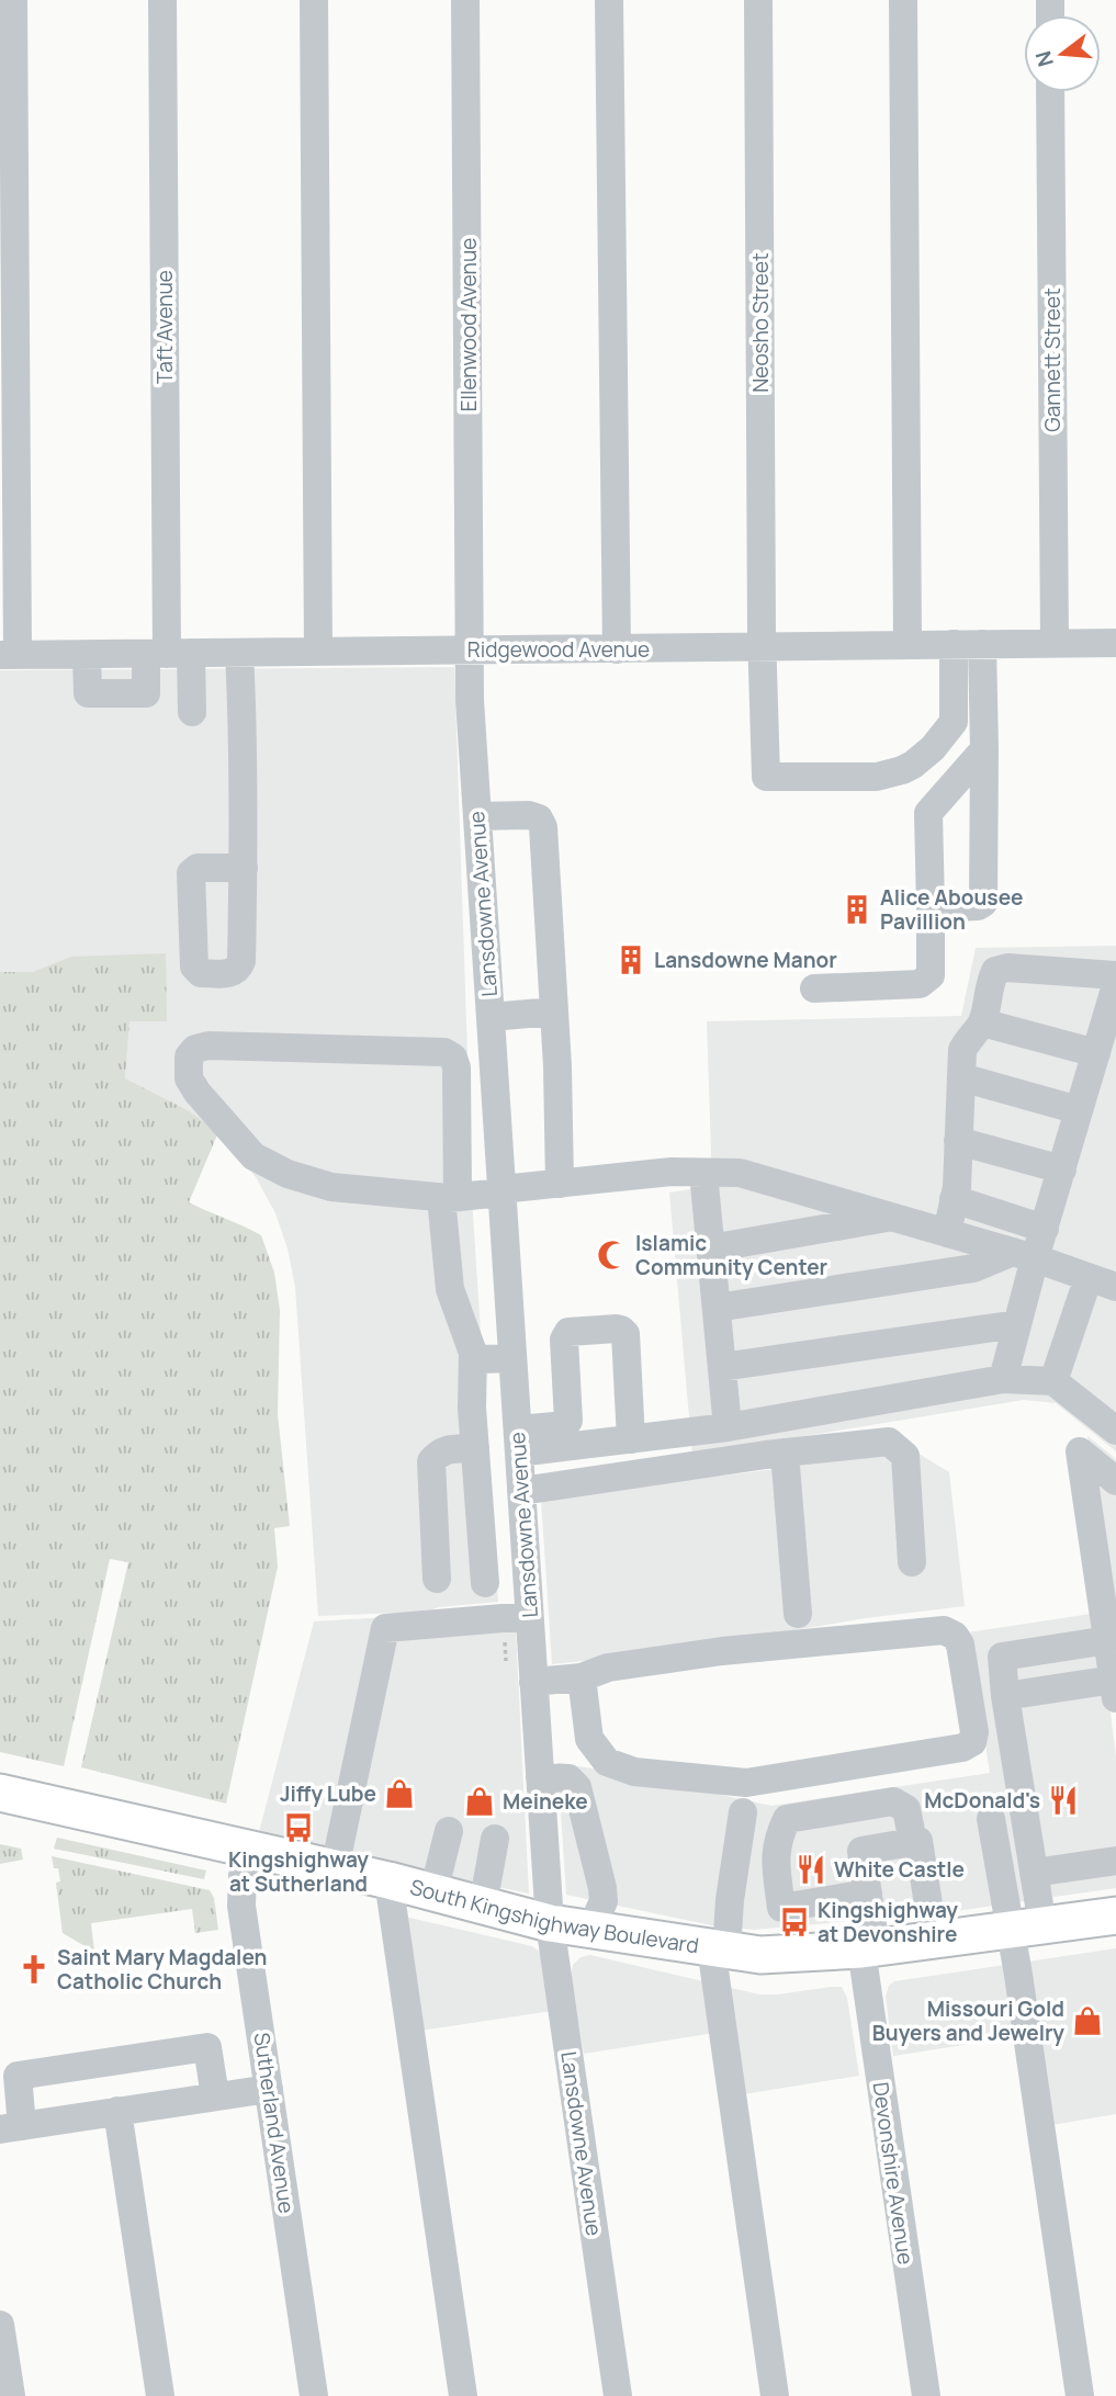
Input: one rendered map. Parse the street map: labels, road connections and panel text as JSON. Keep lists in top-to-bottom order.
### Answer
{
  "streets": {
    "main road": ["South Kingshighway Boulevard"],
    "street": [
      "Neosho Street",
      "Ellenwood Avenue",
      "Taft Avenue",
      "Gannett Street",
      "Ridgewood Avenue",
      "Lansdowne Avenue",
      "Sutherland Avenue",
      "Devonshire Avenue"
    ]
  },
  "crossings": [
    ["Neosho Street", "Ridgewood Avenue"],
    ["Ellenwood Avenue", "Ridgewood Avenue"],
    ["Ellenwood Avenue", "Lansdowne Avenue"],
    ["Taft Avenue", "Ridgewood Avenue"],
    ["Gannett Street", "Ridgewood Avenue"],
    ["Ridgewood Avenue", "Lansdowne Avenue"],
    ["Lansdowne Avenue", "South Kingshighway Boulevard"],
    ["South Kingshighway Boulevard", "Sutherland Avenue"],
    ["South Kingshighway Boulevard", "Devonshire Avenue"]
  ],
  "places": {
    "building": ["Alice Abousee Pavillion", "Lansdowne Manor"],
    "mosque": ["Islamic Community Center"],
    "shop": ["Jiffy Lube", "Meineke", "Missouri Gold Buyers and Jewelry"],
    "restaurant": ["McDonald's", "White Castle"],
    "bus stop": ["Kingshighway at Sutherland", "Kingshighway at Devonshire"],
    "church": ["Saint Mary Magdalen Catholic Church"]
  },
  "north": "left"
}
